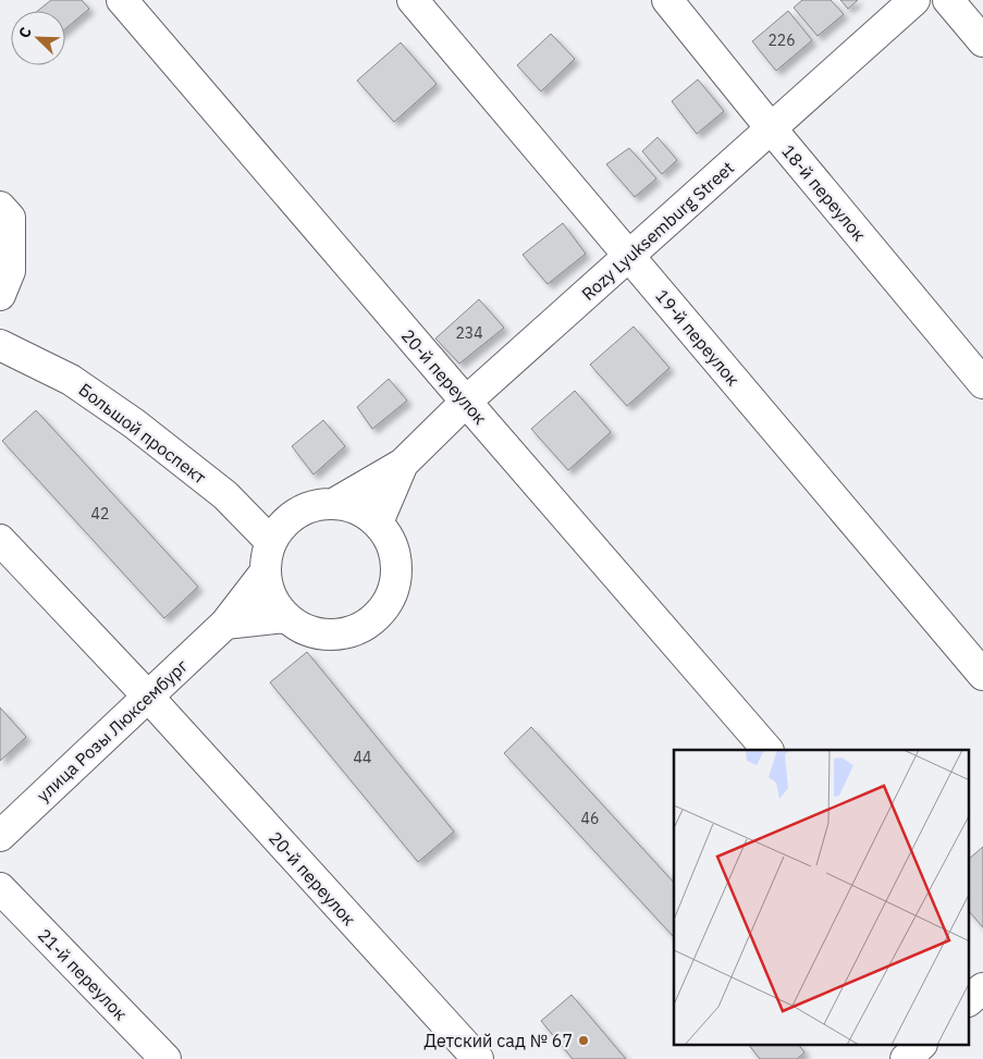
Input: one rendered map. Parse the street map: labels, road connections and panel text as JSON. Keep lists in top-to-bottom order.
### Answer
{
  "streets": {
    "street": [
      "18-й переулок",
      "Rozy Lyuksemburg Street",
      "19-й переулок",
      "20-й переулок",
      "Большой проспект",
      "улица Розы Люксембург",
      "21-й переулок"
    ]
  },
  "crossings": [
    ["18-й переулок", "Rozy Lyuksemburg Street"],
    ["Rozy Lyuksemburg Street", "19-й переулок"],
    ["Rozy Lyuksemburg Street", "20-й переулок"],
    ["Rozy Lyuksemburg Street", "улица Розы Люксембург"],
    ["20-й переулок", "улица Розы Люксембург"],
    ["Большой проспект", "улица Розы Люксембург"]
  ],
  "places": ["Детский сад № 67"],
  "house_numbers": [
    "226",
    "234",
    "42",
    "44",
    "46"
  ],
  "north": "top left"
}
